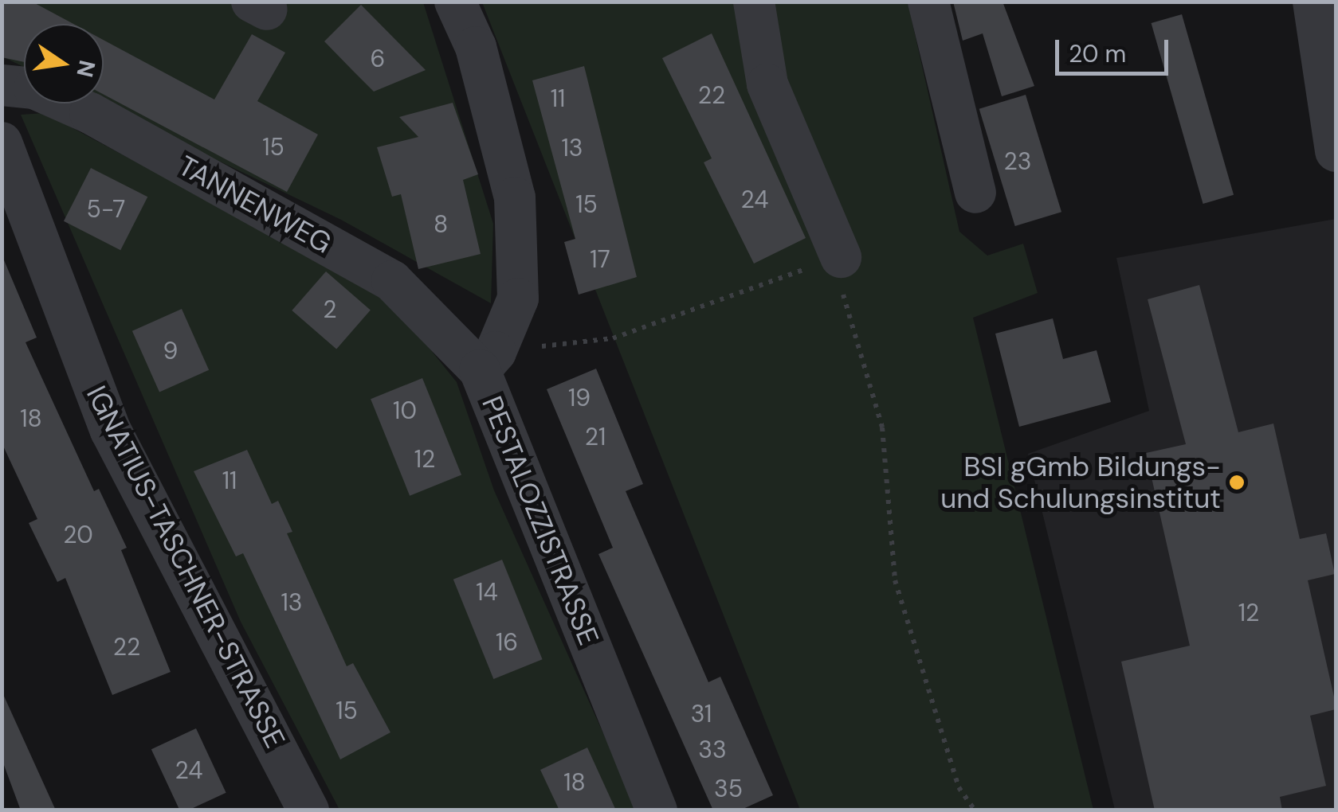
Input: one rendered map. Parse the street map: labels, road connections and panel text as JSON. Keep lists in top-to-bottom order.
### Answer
{
  "streets": {
    "street": ["TANNENWEG", "PESTALOZZISTRASSE", "IGNATIUS-TASCHNER-STRASSE"]
  },
  "crossings": [
    ["TANNENWEG", "PESTALOZZISTRASSE"]
  ],
  "places": ["BSI gGmb Bildungs- und Schulungsinstitut"],
  "house_numbers": [
    "6",
    "22",
    "11",
    "15",
    "13",
    "23",
    "24",
    "15",
    "5-7",
    "8",
    "17",
    "2",
    "9",
    "19",
    "10",
    "18",
    "21",
    "12",
    "11",
    "20",
    "14",
    "13",
    "12",
    "16",
    "22",
    "15",
    "31",
    "33",
    "24",
    "18",
    "35"
  ],
  "scale_bar": "20 m",
  "north": "right"
}
